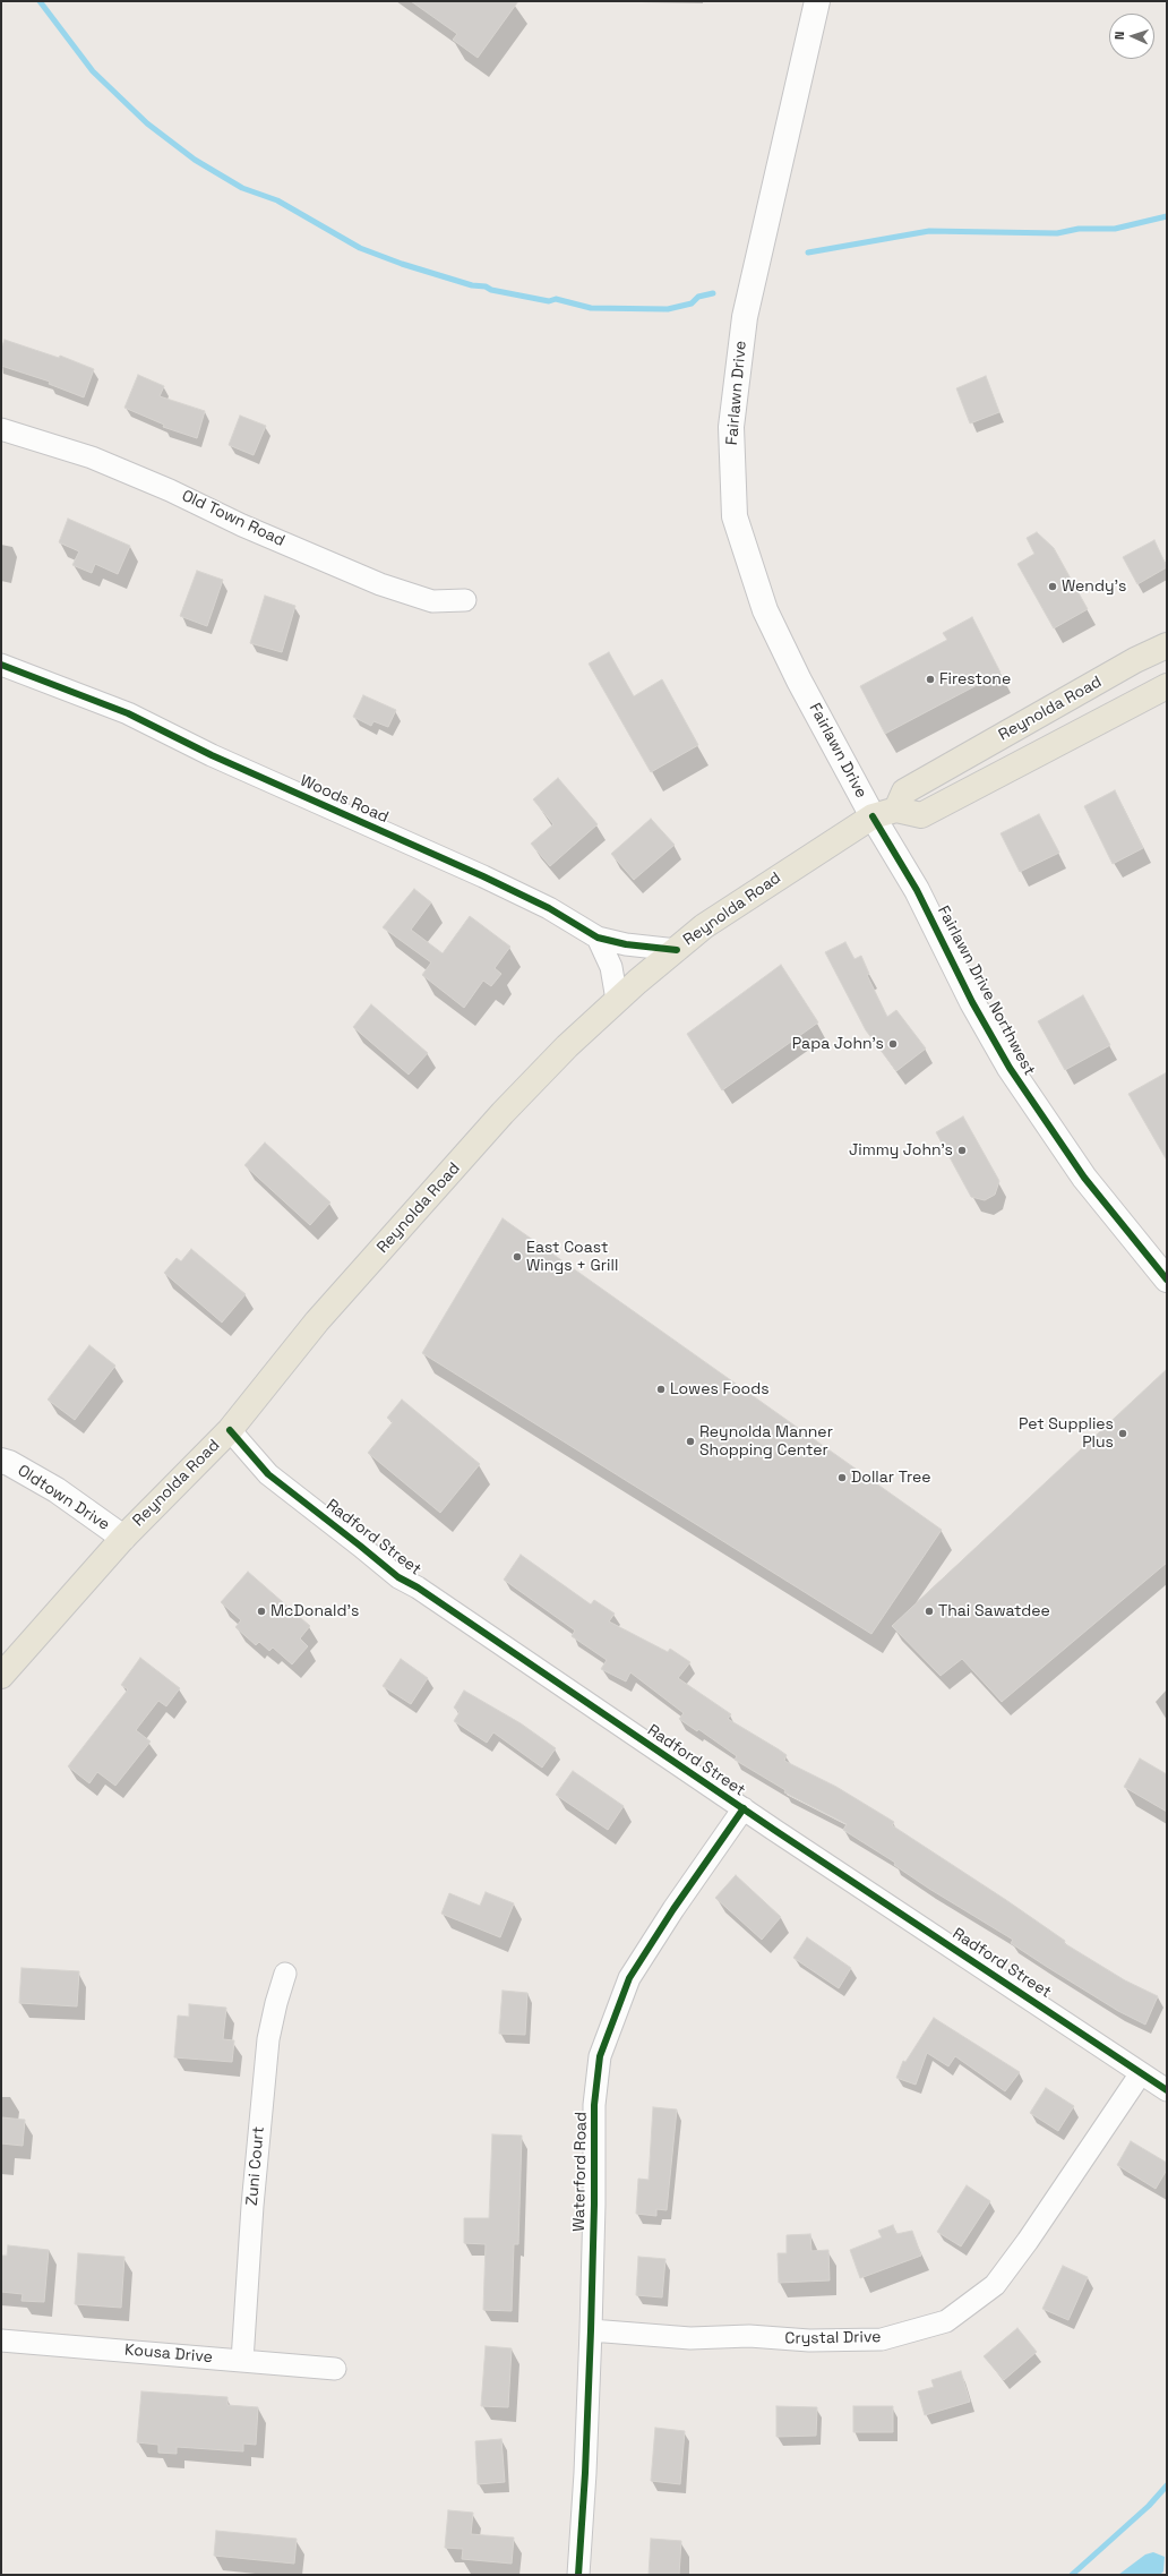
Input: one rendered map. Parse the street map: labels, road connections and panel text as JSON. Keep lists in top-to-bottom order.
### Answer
{
  "streets": {
    "main road": [
      "Fairlawn Drive",
      "Reynolda Road",
      "Fairlawn Drive Northwest",
      "Oldtown Drive"
    ],
    "street": [
      "Old Town Road",
      "Woods Road",
      "Radford Street",
      "Zuni Court",
      "Waterford Road",
      "Crystal Drive",
      "Kousa Drive"
    ]
  },
  "crossings": [
    ["Fairlawn Drive", "Reynolda Road"],
    ["Fairlawn Drive", "Fairlawn Drive Northwest"],
    ["Reynolda Road", "Woods Road"],
    ["Reynolda Road", "Fairlawn Drive Northwest"],
    ["Reynolda Road", "Oldtown Drive"],
    ["Reynolda Road", "Radford Street"],
    ["Radford Street", "Waterford Road"],
    ["Radford Street", "Crystal Drive"],
    ["Zuni Court", "Kousa Drive"],
    ["Waterford Road", "Crystal Drive"]
  ],
  "places": [
    "Wendy's",
    "Firestone",
    "Papa John's",
    "Jimmy John's",
    "East Coast Wings + Grill",
    "Lowes Foods",
    "Pet Supplies Plus",
    "Reynolda Manner Shopping Center",
    "Dollar Tree",
    "McDonald's",
    "Thai Sawatdee"
  ],
  "north": "left"
}
